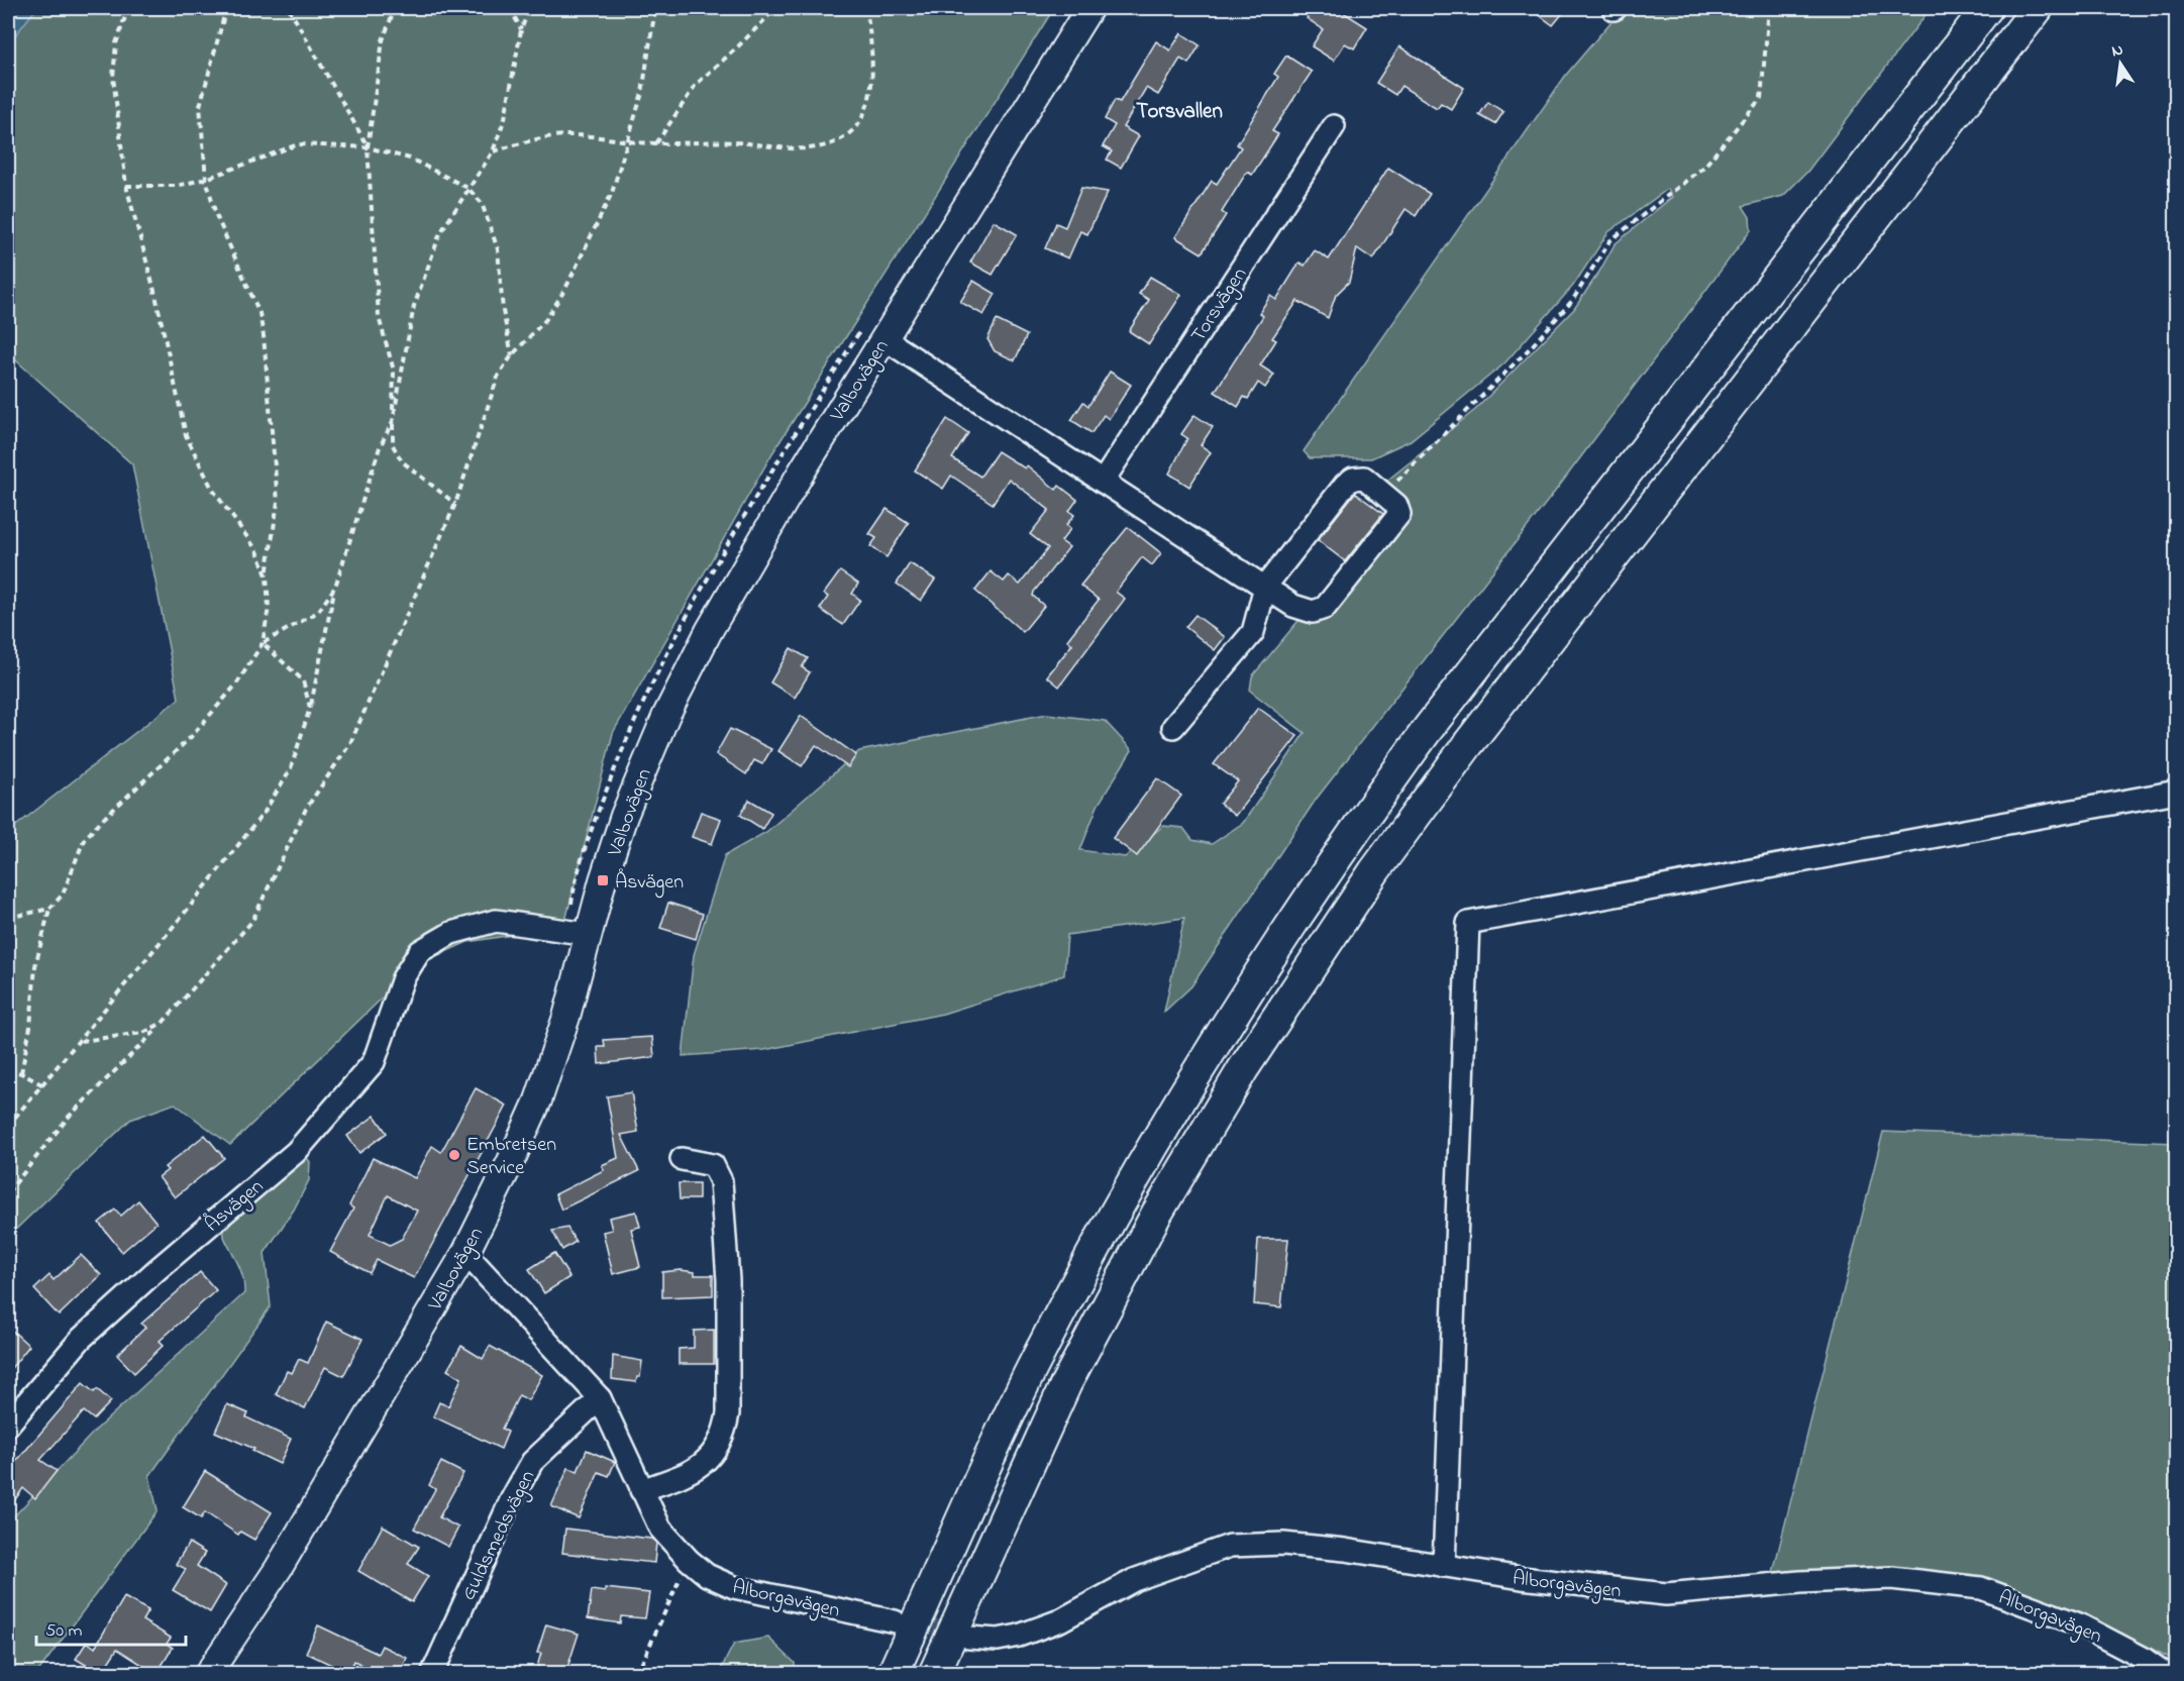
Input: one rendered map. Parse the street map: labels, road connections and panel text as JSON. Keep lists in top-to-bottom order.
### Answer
{
  "streets": {
    "main road": ["Valbovägen"],
    "street": [
      "Torsvägen",
      "Åsvägen",
      "Guldsmedsvägen",
      "Alborgavägen"
    ]
  },
  "crossings": [
    ["Valbovägen", "Åsvägen"],
    ["Guldsmedsvägen", "Alborgavägen"]
  ],
  "districts": ["Torsvallen"],
  "places": {
    "transit": ["Åsvägen"],
    "other": ["Embretsen Service"]
  },
  "scale_bar": "50 m",
  "north": "top"
}
